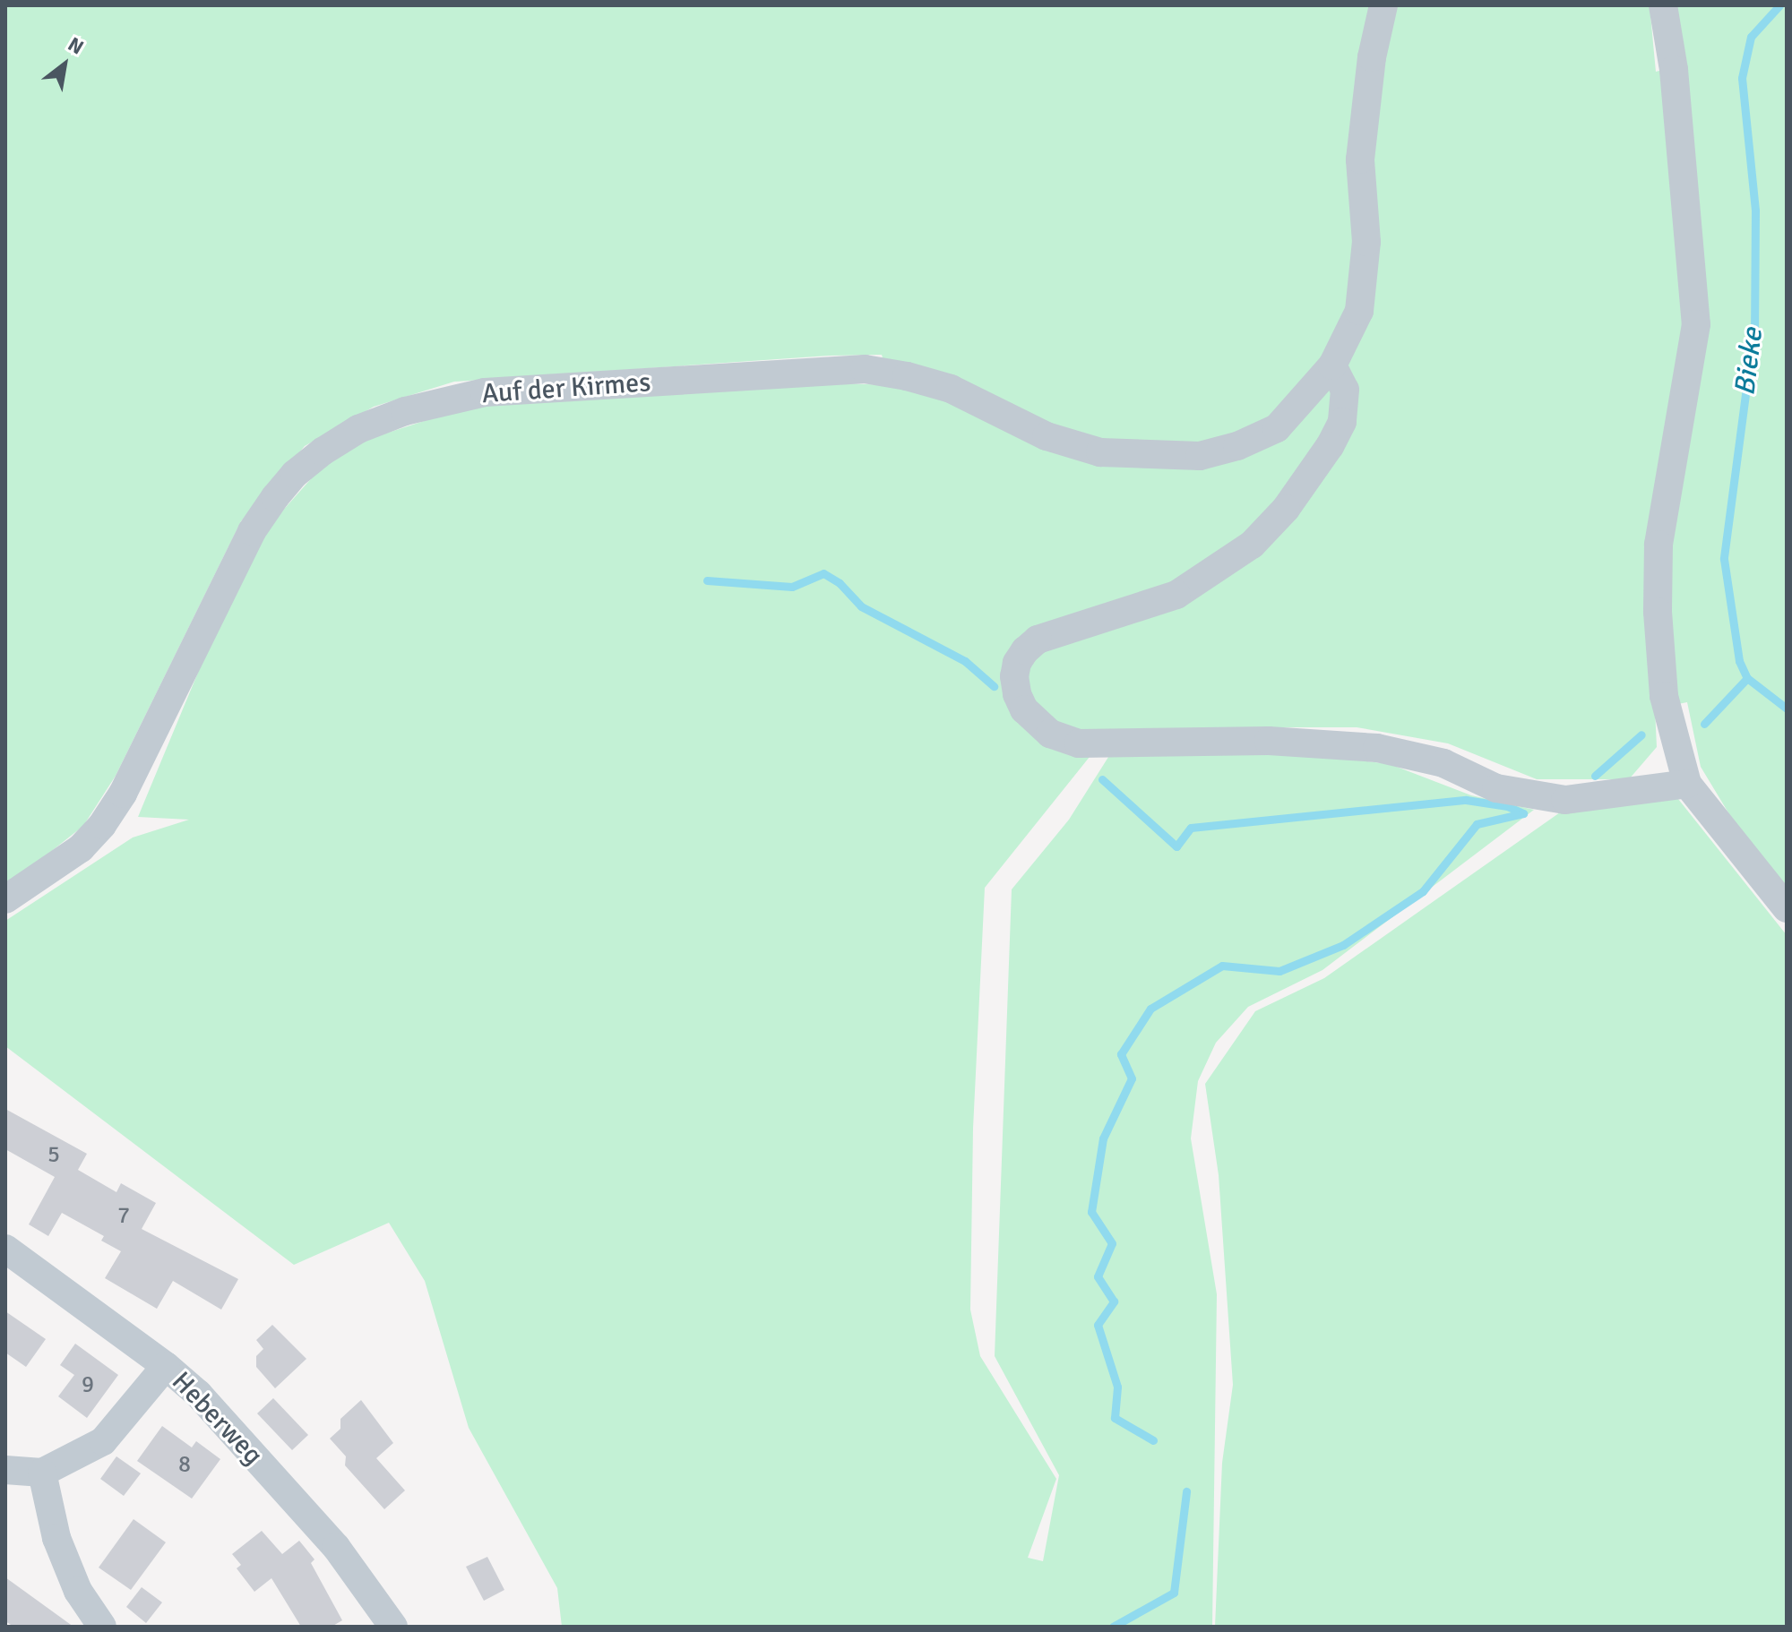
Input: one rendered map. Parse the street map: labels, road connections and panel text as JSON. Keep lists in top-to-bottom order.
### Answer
{
  "streets": {
    "street": ["Auf der Kirmes", "Heberweg"]
  },
  "water": ["Bieke"],
  "house_numbers": [
    "5",
    "7",
    "9",
    "8"
  ],
  "north": "top right"
}
